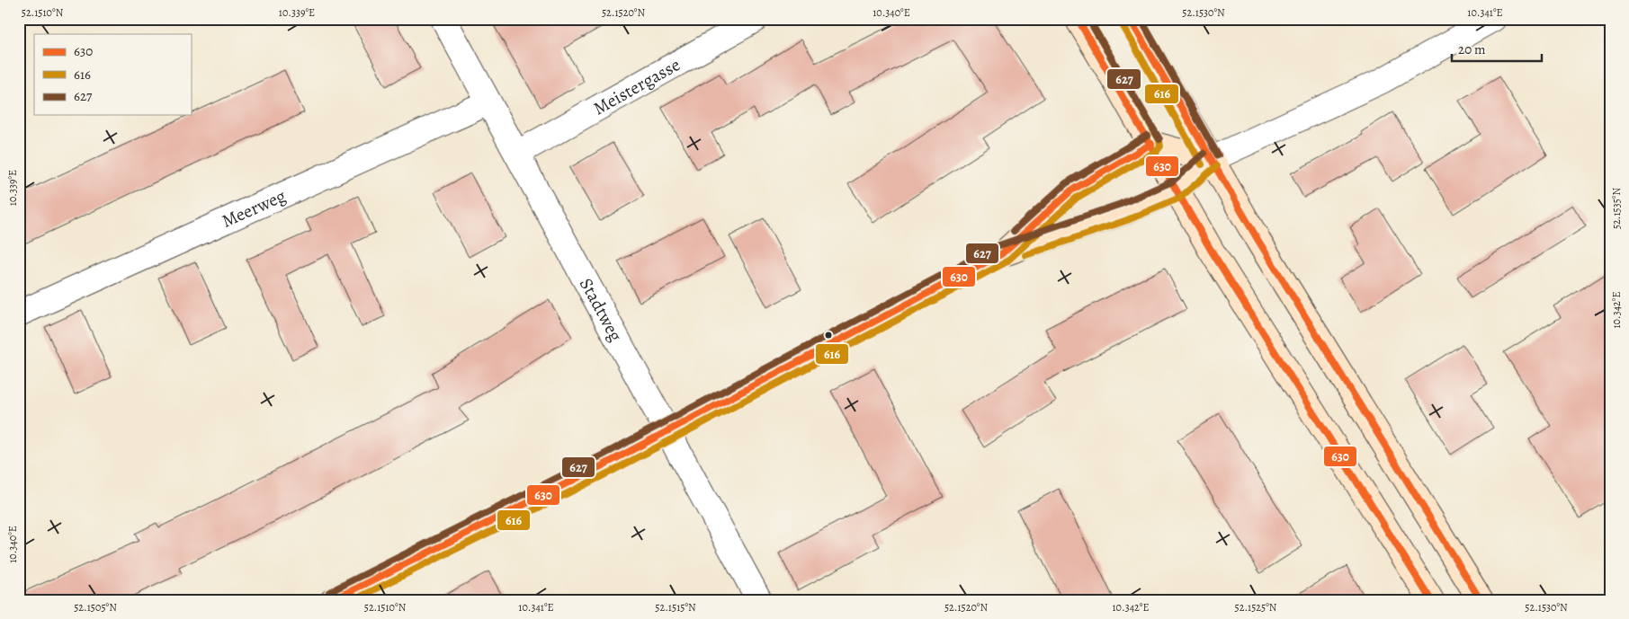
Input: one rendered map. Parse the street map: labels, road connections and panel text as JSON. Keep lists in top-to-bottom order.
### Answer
{
  "streets": {
    "street": ["Meistergasse", "Meerweg", "Stadtweg"]
  },
  "crossings": [
    ["Meistergasse", "Stadtweg"],
    ["Meerweg", "Stadtweg"]
  ],
  "lines": ["transit line 630", "transit line 616", "transit line 627"],
  "legend": ["630", "616", "627"],
  "scale_bar": "20 m",
  "coordinates": [
    "52.1510°N",
    "10.339°E",
    "52.1520°N",
    "10.340°E",
    "52.1530°N",
    "10.341°E",
    "52.1535°N",
    "10.342°E",
    "52.1505°N",
    "52.1515°N",
    "52.1525°N"
  ]
}
